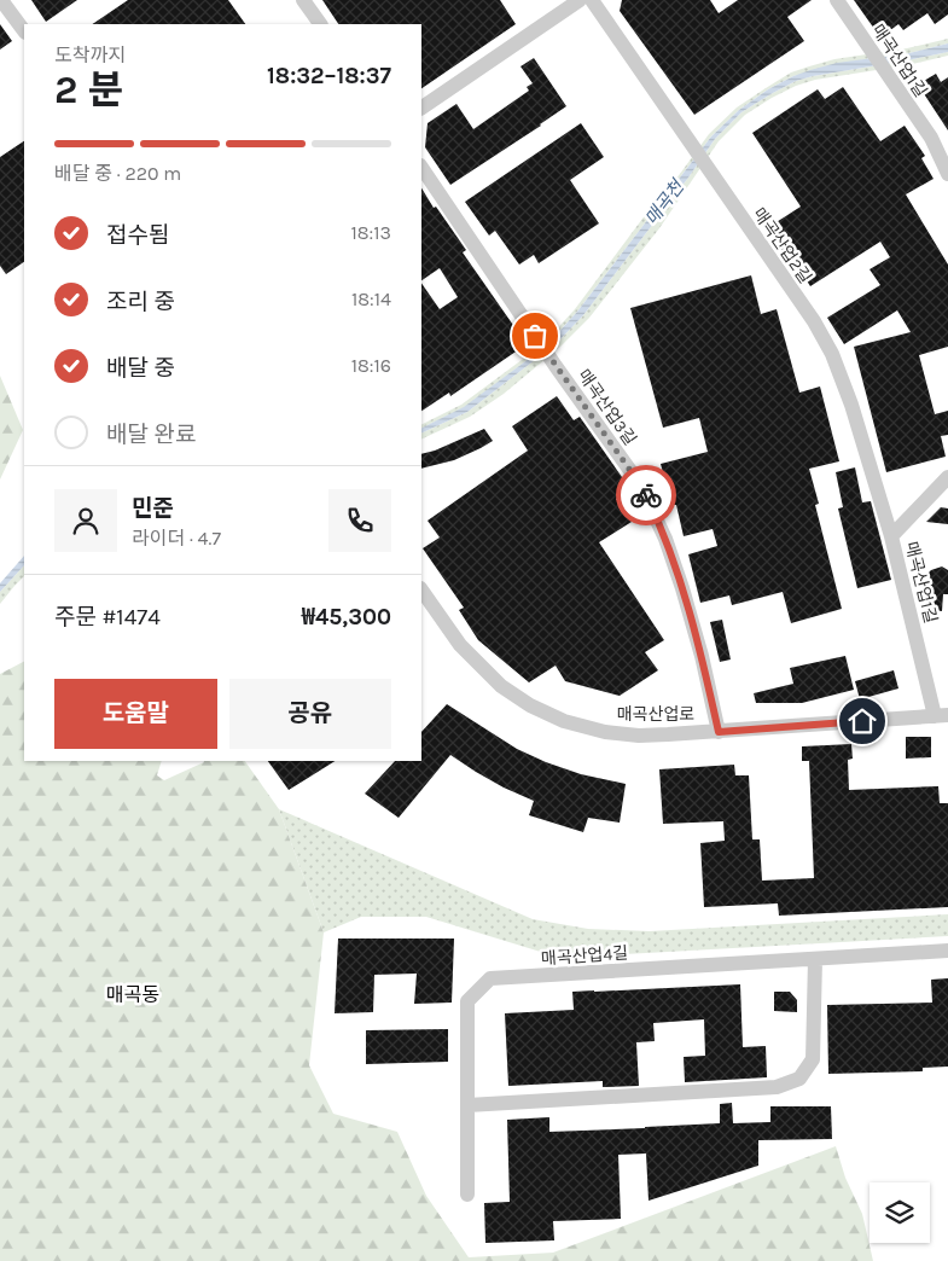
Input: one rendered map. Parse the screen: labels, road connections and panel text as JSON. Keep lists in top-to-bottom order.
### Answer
{
  "streets": {
    "street": [
      "매곡산업1길",
      "매곡산업2길",
      "매곡산업3길",
      "매곡산업로",
      "매곡산업4길"
    ]
  },
  "crossings": [
    ["매곡산업1길", "매곡산업2길"],
    ["매곡산업1길", "매곡산업로"],
    ["매곡산업3길", "매곡산업로"]
  ],
  "districts": ["매곡동"],
  "water": ["매곡천"],
  "page": {
    "heading": ["2 분", "도착까지", "18:32–18:37"],
    "panel": [
      "민준",
      "라이더 · 4.7",
      "주문 #1474",
      "₩45,300"
    ],
    "bar": "배달 중 · 220 m",
    "list": [
      ["접수됨", "18:13"],
      ["조리 중", "18:14"],
      ["배달 중", "18:16"],
      "배달 완료"
    ],
    "buttons": ["도움말", "공유"]
  }
}
